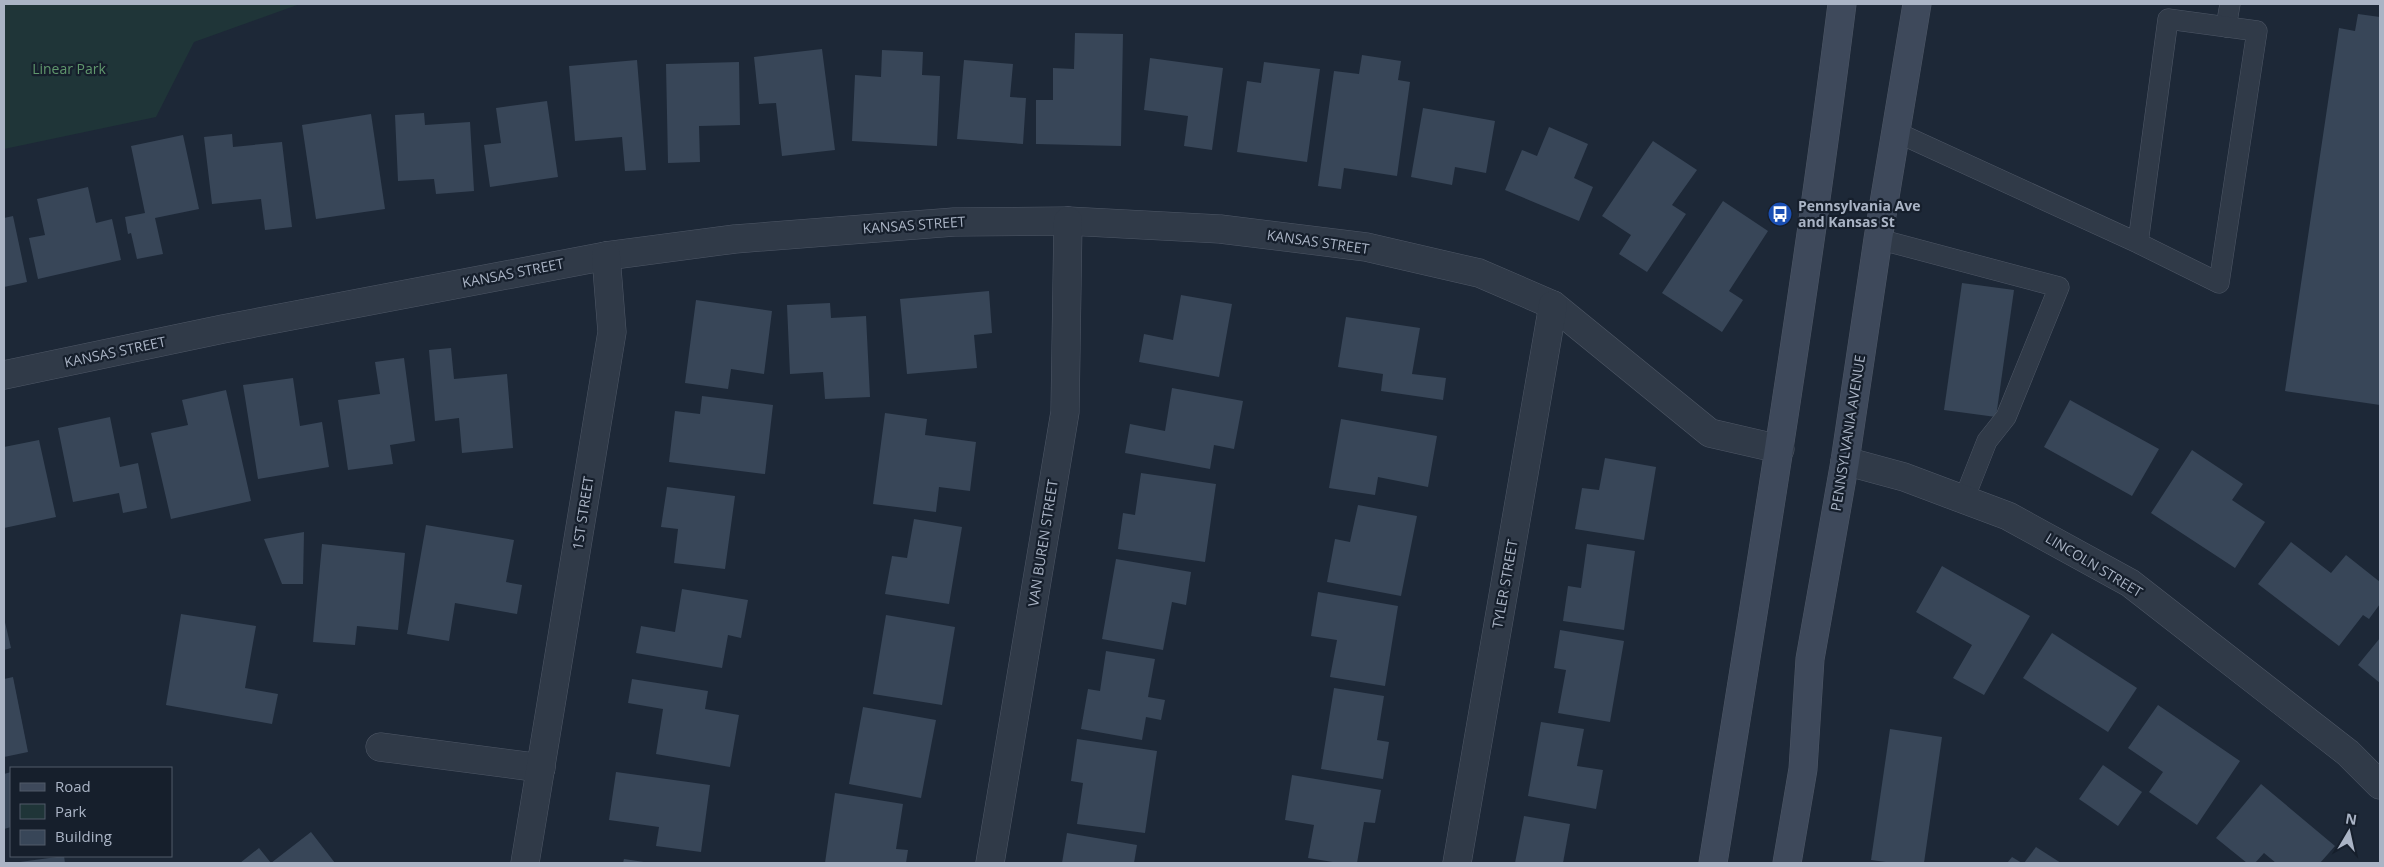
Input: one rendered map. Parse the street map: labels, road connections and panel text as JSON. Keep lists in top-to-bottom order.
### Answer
{
  "streets": {
    "main road": ["PENNSYLVANIA AVENUE"],
    "street": [
      "KANSAS STREET",
      "1ST STREET",
      "VAN BUREN STREET",
      "LINCOLN STREET",
      "TYLER STREET"
    ]
  },
  "crossings": [
    ["KANSAS STREET", "1ST STREET"],
    ["KANSAS STREET", "VAN BUREN STREET"],
    ["KANSAS STREET", "TYLER STREET"],
    ["PENNSYLVANIA AVENUE", "LINCOLN STREET"]
  ],
  "parks": ["Linear Park"],
  "places": {
    "bus stop": ["Pennsylvania Ave and Kansas St"]
  },
  "legend": ["Road", "Park", "Building"],
  "north": "top"
}
